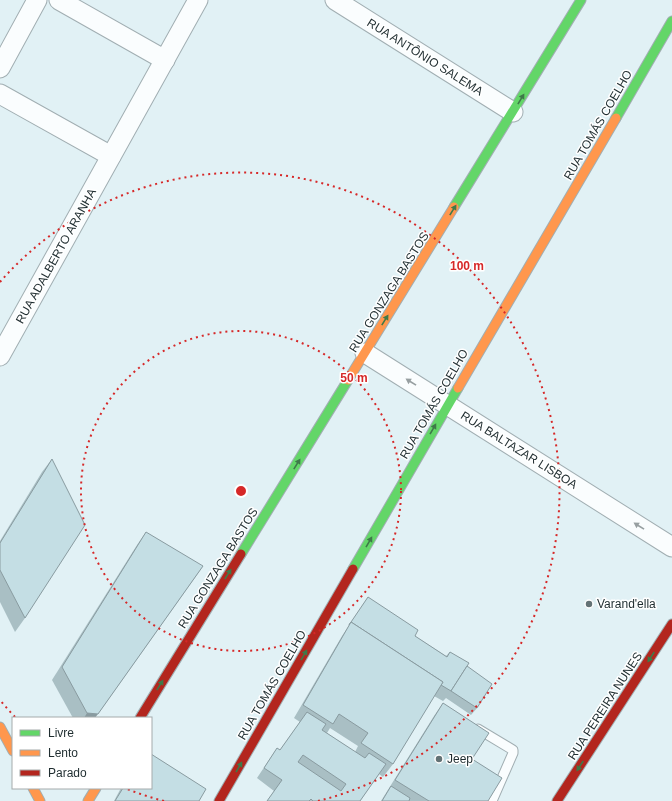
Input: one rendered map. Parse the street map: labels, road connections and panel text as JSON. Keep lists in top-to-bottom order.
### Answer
{
  "streets": {
    "street": [
      "RUA ANTÔNIO SALEMA",
      "RUA TOMÁS COELHO",
      "RUA ADALBERTO ARANHA",
      "RUA GONZAGA BASTOS",
      "RUA BALTAZAR LISBOA",
      "RUA PEREIRA NUNES"
    ]
  },
  "crossings": [
    ["RUA ANTÔNIO SALEMA", "RUA GONZAGA BASTOS"],
    ["RUA TOMÁS COELHO", "RUA BALTAZAR LISBOA"],
    ["RUA GONZAGA BASTOS", "RUA BALTAZAR LISBOA"]
  ],
  "one_way": [
    "RUA TOMÁS COELHO",
    "RUA GONZAGA BASTOS",
    "RUA BALTAZAR LISBOA",
    "RUA PEREIRA NUNES"
  ],
  "places": ["Varand'ella", "Jeep"],
  "legend": ["Livre", "Lento", "Parado"],
  "rings": ["100 m", "50 m"]
}
